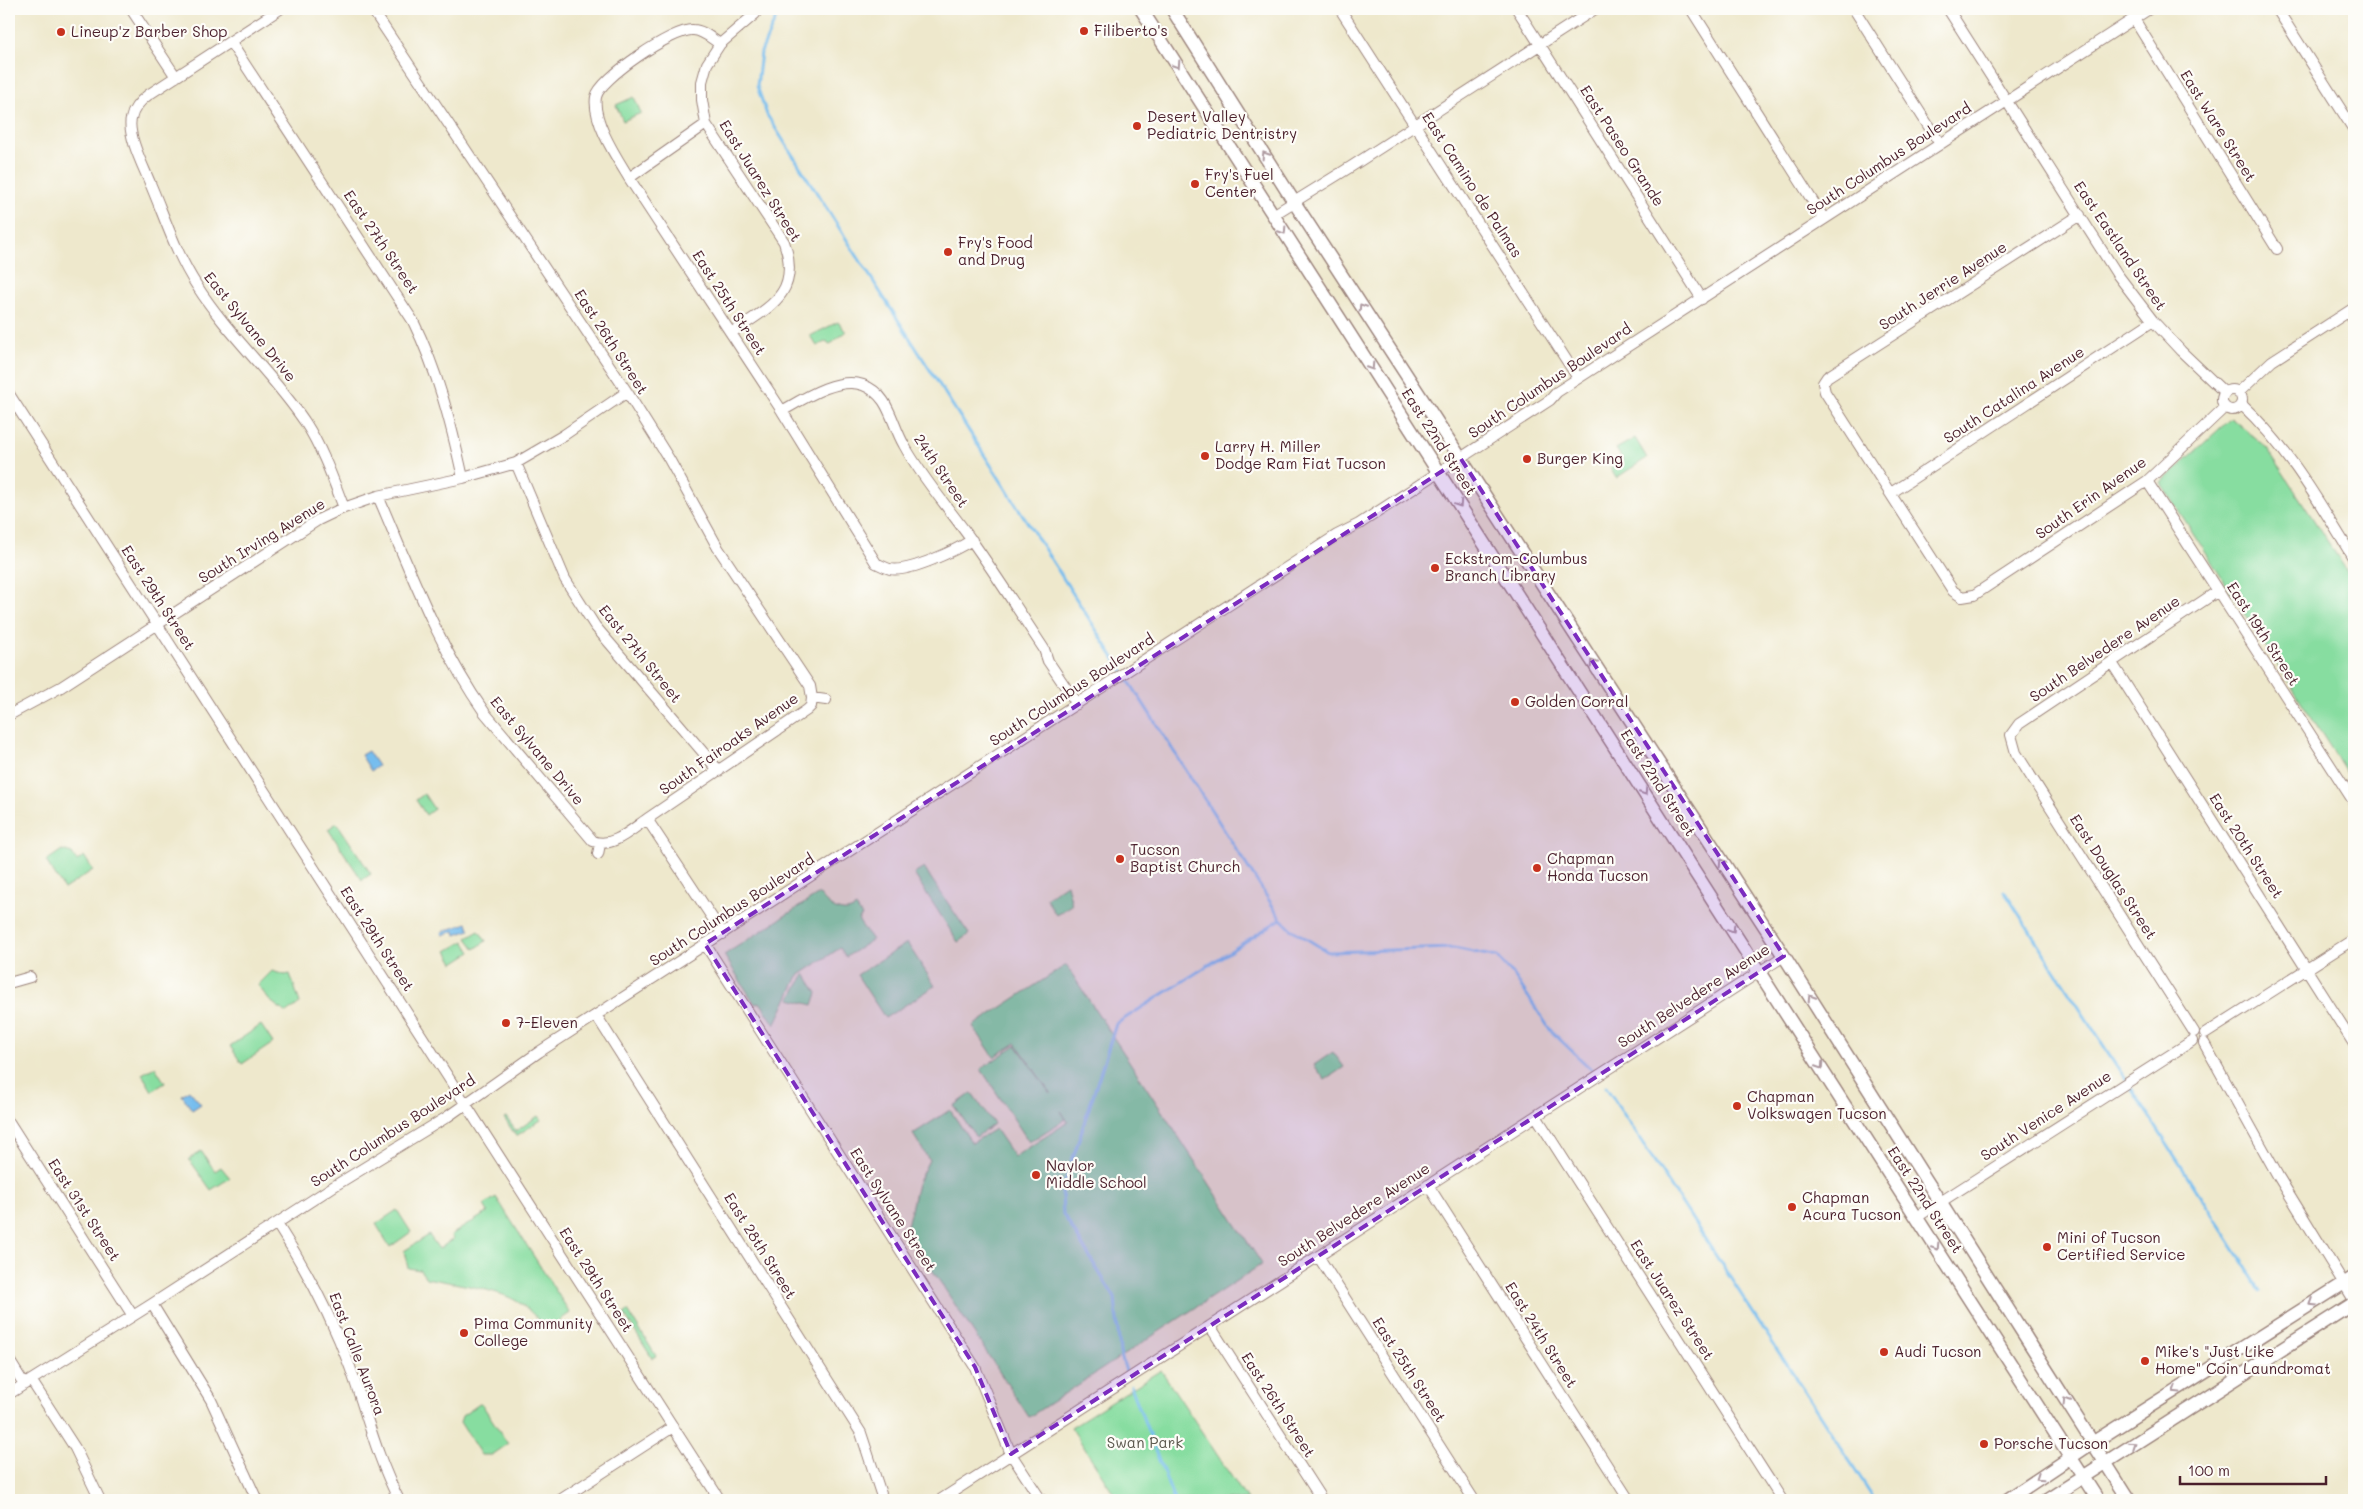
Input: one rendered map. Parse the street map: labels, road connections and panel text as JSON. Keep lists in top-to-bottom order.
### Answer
{
  "streets": {
    "main road": ["East 22nd Street"],
    "street": [
      "East Ware Street",
      "East Paseo Grande",
      "South Columbus Boulevard",
      "East Juarez Street",
      "East Camino de Palmas",
      "East 27th Street",
      "East Eastland Street",
      "South Jerrie Avenue",
      "East 25th Street",
      "East Sylvane Drive",
      "East 26th Street",
      "South Catalina Avenue",
      "24th Street",
      "South Erin Avenue",
      "South Irving Avenue",
      "East 29th Street",
      "East 19th Street",
      "South Belvedere Avenue",
      "South Fairoaks Avenue",
      "East 20th Street",
      "East Douglas Street",
      "South Venice Avenue",
      "East 31st Street",
      "East Sylvane Street",
      "East 28th Street",
      "East 24th Street",
      "East Calle Aurora"
    ]
  },
  "crossings": [
    ["East Ware Street", "South Columbus Boulevard"],
    ["East Paseo Grande", "South Columbus Boulevard"],
    ["South Columbus Boulevard", "East Camino de Palmas"],
    ["South Columbus Boulevard", "East Eastland Street"],
    ["South Columbus Boulevard", "East 22nd Street"],
    ["South Columbus Boulevard", "24th Street"],
    ["South Columbus Boulevard", "East 29th Street"],
    ["South Columbus Boulevard", "East 31st Street"],
    ["South Columbus Boulevard", "East Sylvane Street"],
    ["South Columbus Boulevard", "East 28th Street"],
    ["South Columbus Boulevard", "East Calle Aurora"],
    ["East Juarez Street", "East 25th Street"],
    ["East Juarez Street", "South Belvedere Avenue"],
    ["East 27th Street", "South Irving Avenue"],
    ["East 27th Street", "South Fairoaks Avenue"],
    ["East Eastland Street", "South Jerrie Avenue"],
    ["East Eastland Street", "South Catalina Avenue"],
    ["East Eastland Street", "South Erin Avenue"],
    ["South Jerrie Avenue", "South Catalina Avenue"],
    ["South Jerrie Avenue", "South Erin Avenue"],
    ["East 25th Street", "24th Street"],
    ["East 25th Street", "South Belvedere Avenue"],
    ["East Sylvane Drive", "South Irving Avenue"],
    ["East Sylvane Drive", "South Fairoaks Avenue"],
    ["East 26th Street", "South Irving Avenue"],
    ["East 26th Street", "South Belvedere Avenue"],
    ["East 26th Street", "South Fairoaks Avenue"],
    ["South Catalina Avenue", "South Erin Avenue"],
    ["East 22nd Street", "South Belvedere Avenue"],
    ["East 22nd Street", "South Venice Avenue"],
    ["South Erin Avenue", "East 19th Street"],
    ["South Irving Avenue", "East 29th Street"],
    ["East 19th Street", "South Belvedere Avenue"],
    ["South Belvedere Avenue", "East 20th Street"],
    ["South Belvedere Avenue", "East Douglas Street"],
    ["South Belvedere Avenue", "East Sylvane Street"],
    ["South Belvedere Avenue", "East 24th Street"],
    ["East Douglas Street", "South Venice Avenue"]
  ],
  "parks": ["Swan Park"],
  "places": [
    "Filiberto's",
    "Lineup'z Barber Shop",
    "Desert Valley Pediatric Dentristry",
    "Fry's Fuel Center",
    "Fry's Food and Drug",
    "Larry H. Miller Dodge Ram Fiat Tucson",
    "Burger King",
    "Eckstrom-Columbus Branch Library",
    "Golden Corral",
    "Tucson Baptist Church",
    "Chapman Honda Tucson",
    "7-Eleven",
    "Chapman Volkswagen Tucson",
    "Naylor Middle School",
    "Chapman Acura Tucson",
    "Mini of Tucson Certified Service",
    "Pima Community College",
    "Audi Tucson",
    "Mike's \"Just Like Home\" Coin Laundromat",
    "Porsche Tucson"
  ],
  "scale_bar": "100 m"
}
